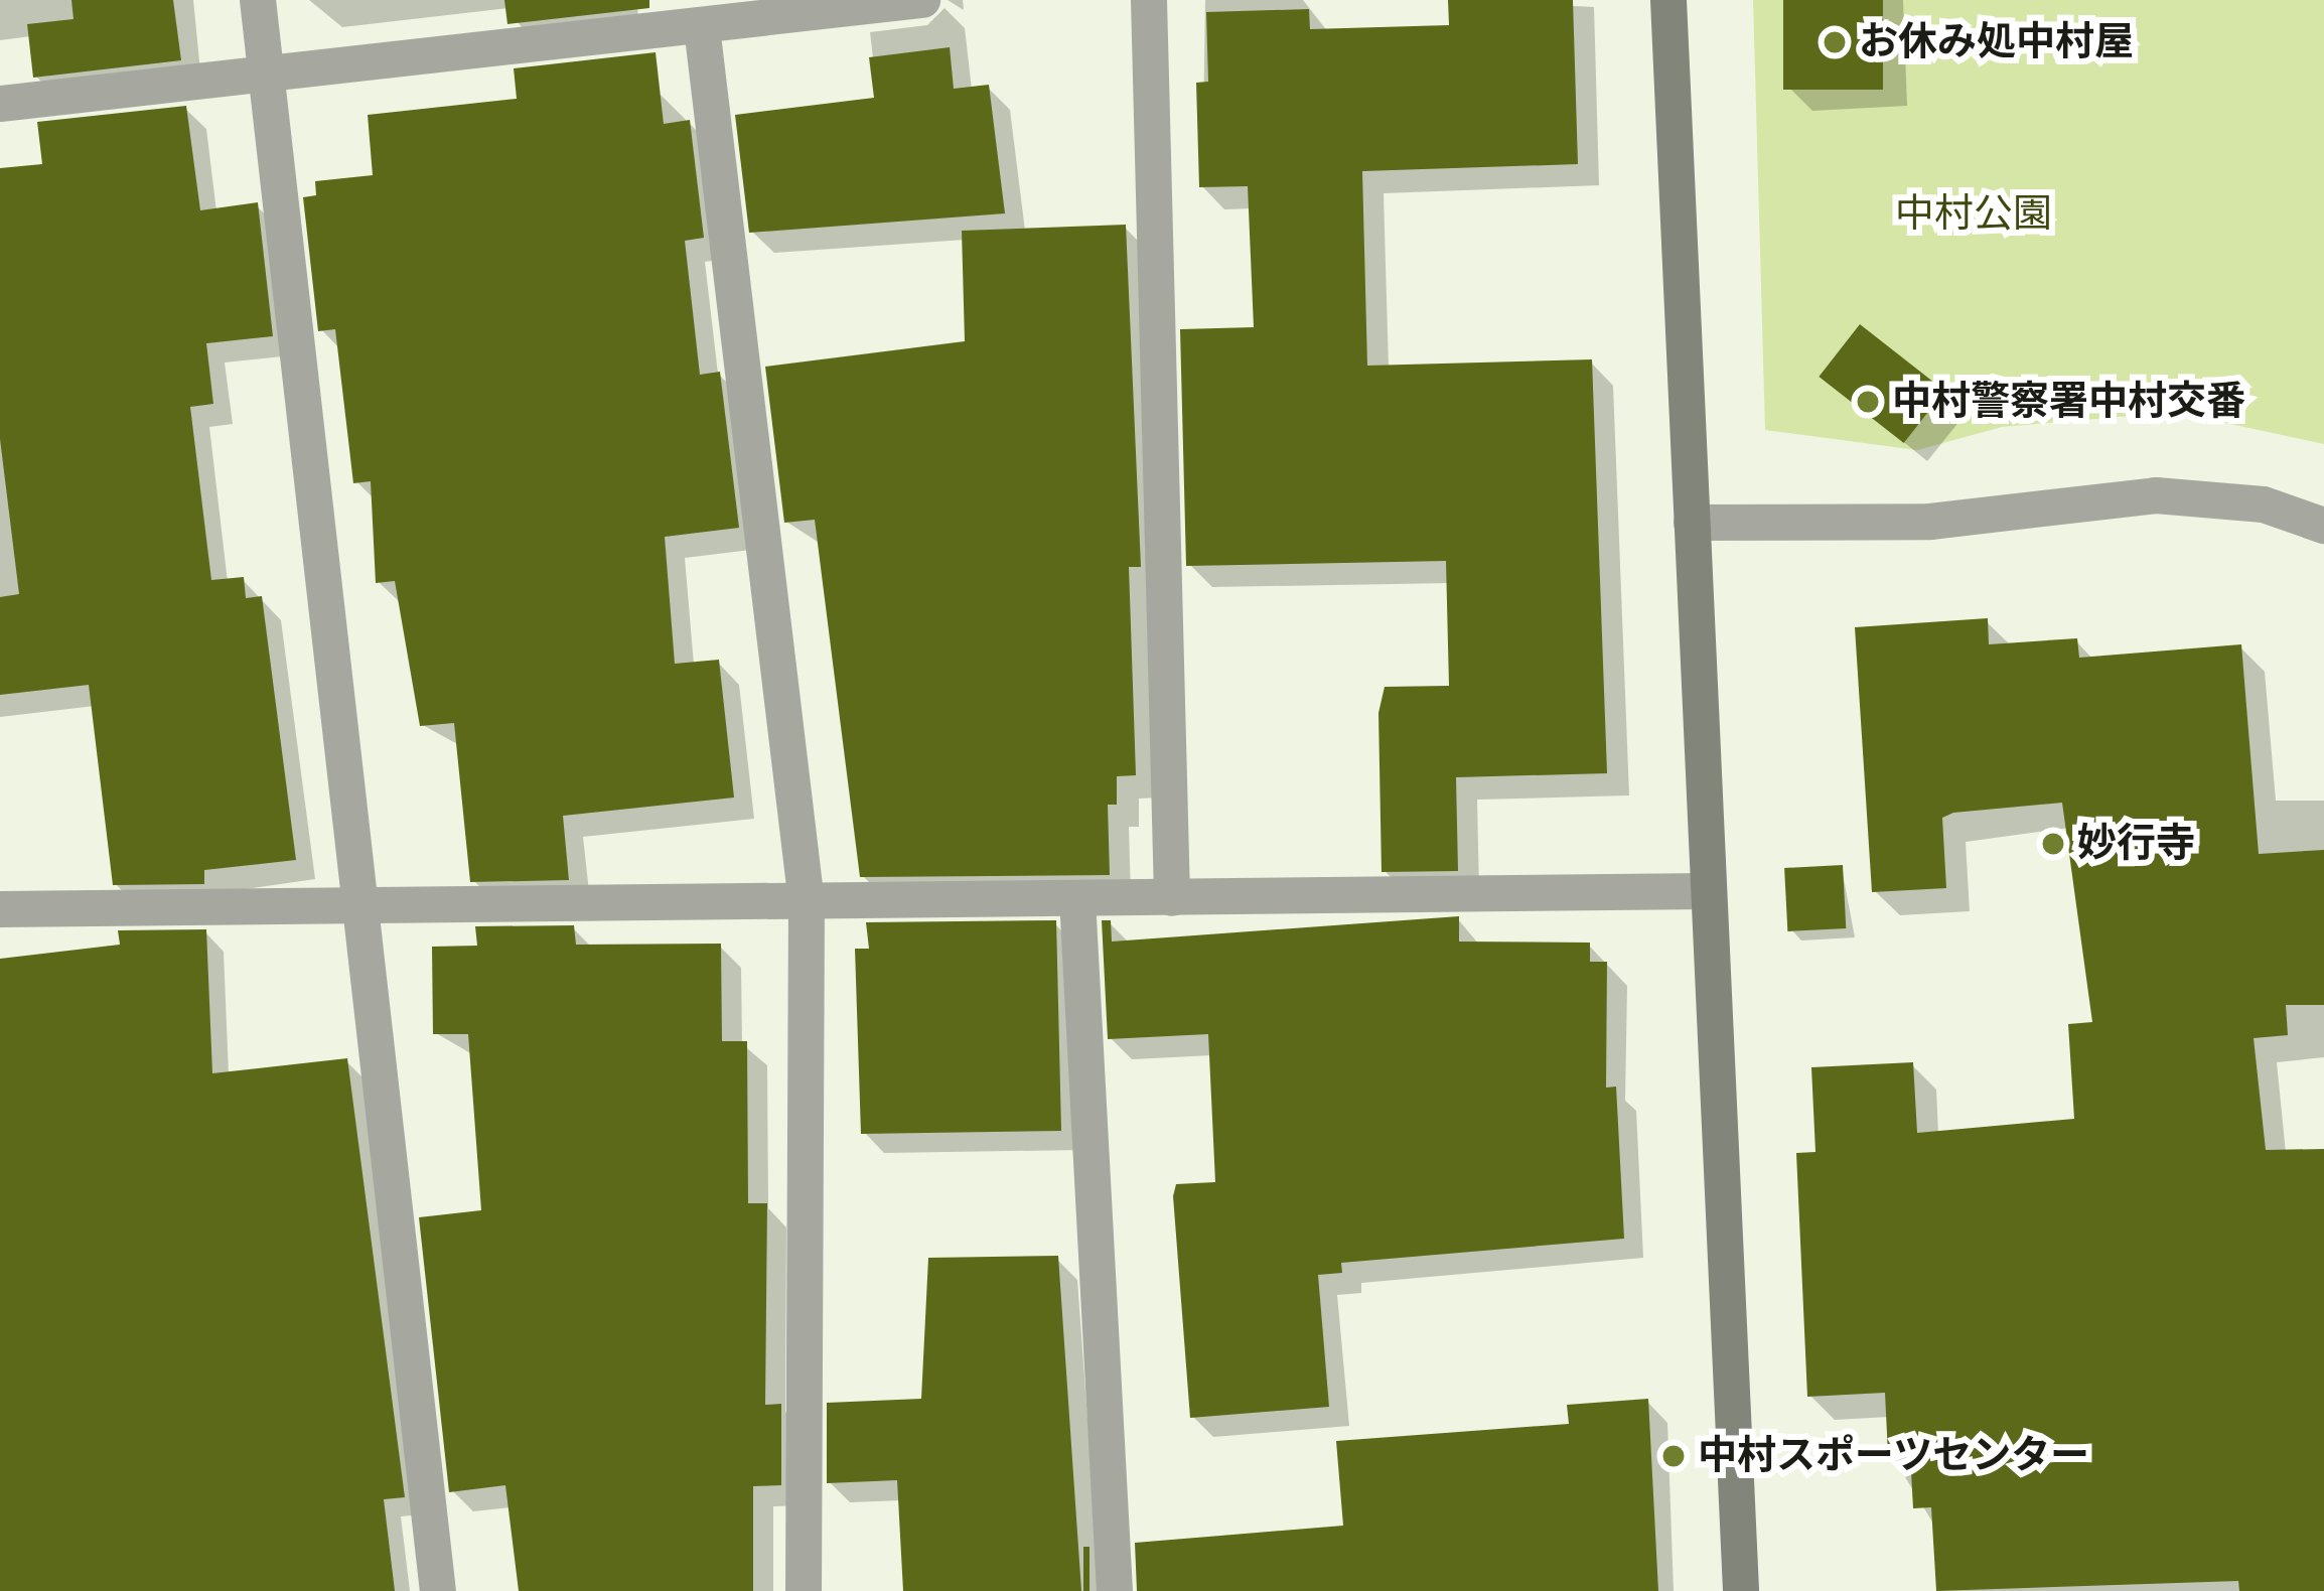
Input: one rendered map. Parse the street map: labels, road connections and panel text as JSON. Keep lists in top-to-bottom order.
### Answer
{
  "parks": ["中村公園"],
  "places": [
    "お休み処中村屋",
    "中村警察署中村交番",
    "妙行寺",
    "中村スポーツセンター"
  ]
}
